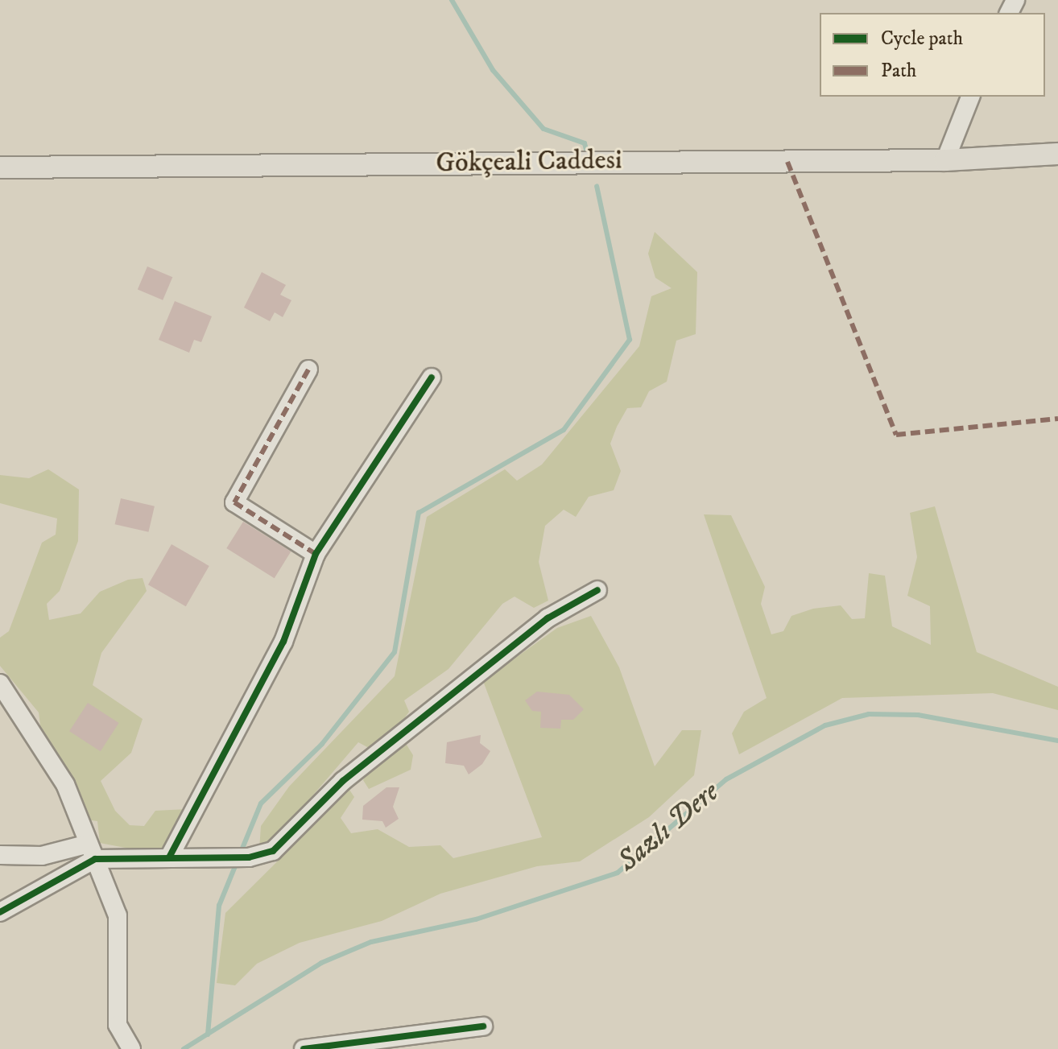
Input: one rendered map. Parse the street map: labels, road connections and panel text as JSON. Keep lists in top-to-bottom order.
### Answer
{
  "streets": {
    "main road": ["Gökçeali Caddesi"]
  },
  "water": ["Sazlı Dere"],
  "legend": ["Cycle path", "Path"]
}
